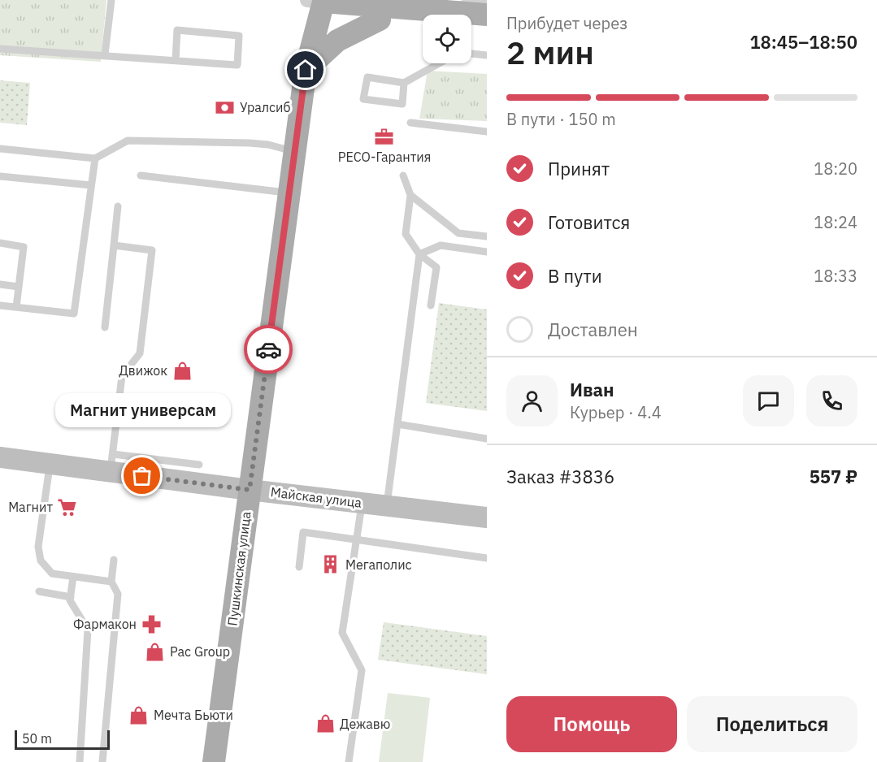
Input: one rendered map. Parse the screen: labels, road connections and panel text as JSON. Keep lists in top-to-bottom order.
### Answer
{
  "streets": {
    "main road": ["Пушкинская улица"],
    "street": ["Майская улица"]
  },
  "crossings": [
    ["Майская улица", "Пушкинская улица"]
  ],
  "places": {
    "bank": ["Уралсиб"],
    "office": ["РЕСО-Гарантия"],
    "shop": [
      "Движок",
      "Pac Group",
      "Мечта Бьюти",
      "Дежавю"
    ],
    "other": ["Магнит универсам"],
    "supermarket": ["Магнит"],
    "building": ["Мегаполис"],
    "pharmacy": ["Фармакон"]
  },
  "scale_bar": "50 m",
  "page": {
    "heading": ["2 мин", "Прибудет через", "18:45–18:50"],
    "panel": [
      "Иван",
      "Курьер · 4.4",
      "Заказ #3836",
      "557 ₽"
    ],
    "bar": "В пути · 150 m",
    "list": [
      ["Принят", "18:20"],
      ["Готовится", "18:24"],
      ["В пути", "18:33"],
      "Доставлен"
    ],
    "bubble": "Магнит универсам",
    "buttons": ["Помощь", "Поделиться"],
    "scale": "50 m"
  }
}
